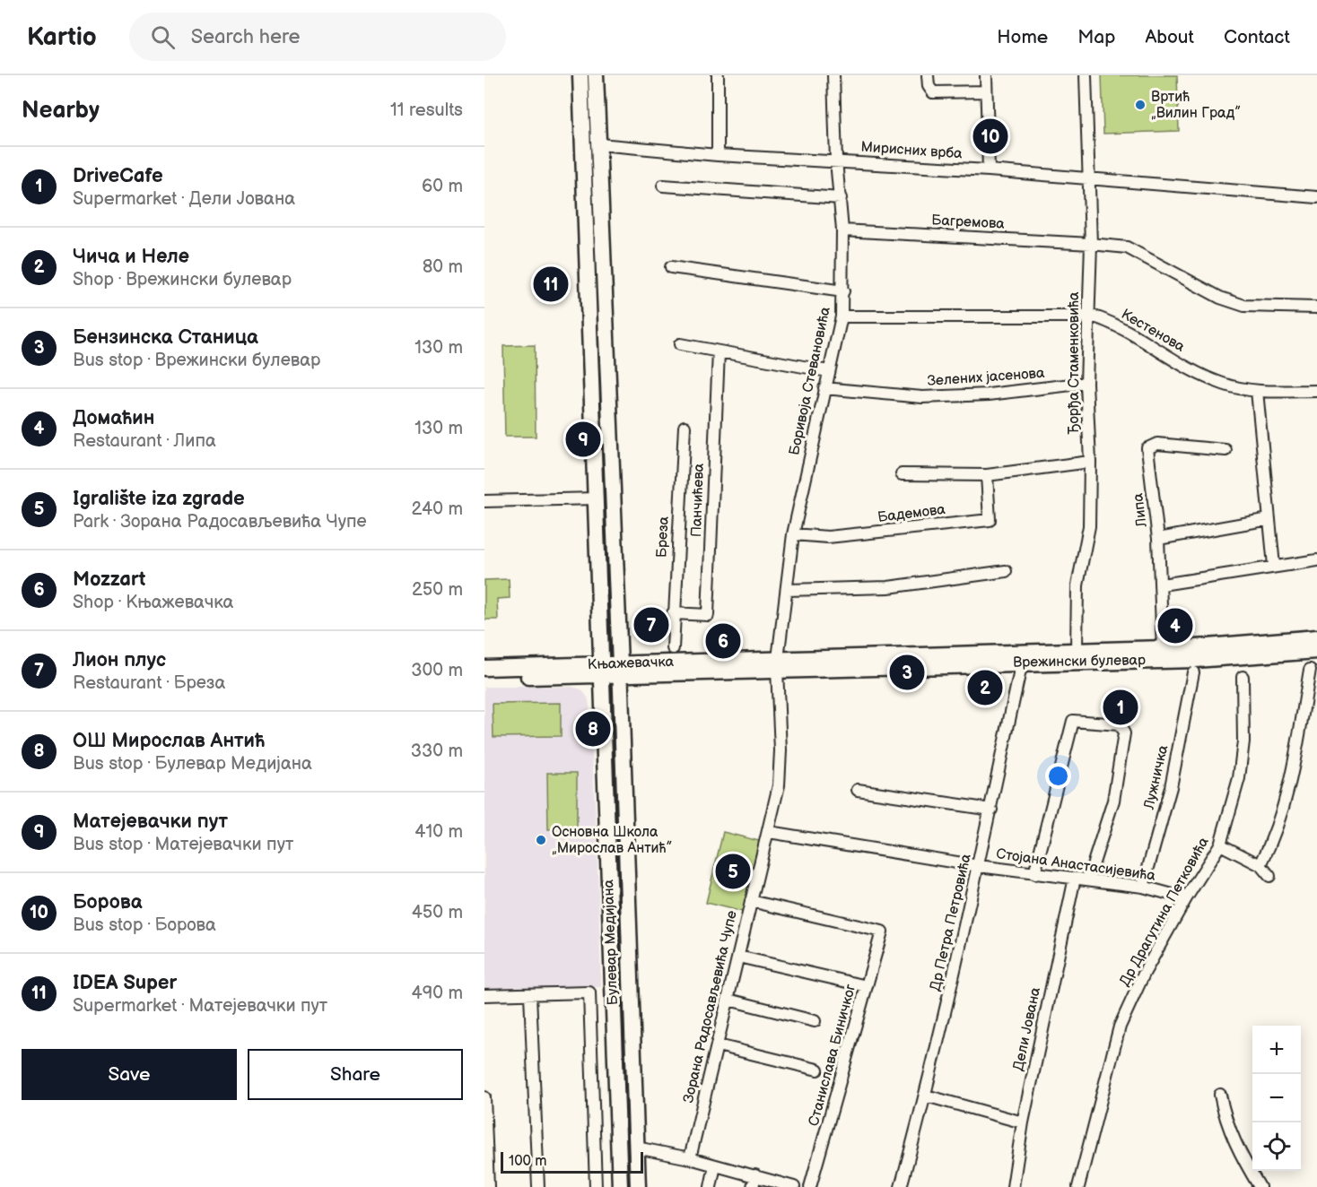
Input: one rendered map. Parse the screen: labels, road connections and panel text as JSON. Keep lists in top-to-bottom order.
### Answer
{
  "streets": {
    "main road": ["Врежински булевар", "Књажевачка", "Булевар Медијана"],
    "street": [
      "Мирисних врба",
      "Багремова",
      "Кестенова",
      "Ђорђа Стаменковића",
      "Зелених јасенова",
      "Боривоја Стевановића",
      "Панчићева",
      "Липа",
      "Бадемова",
      "Бреза",
      "Лужничка",
      "Стојана Анастасијевића",
      "Др Драгутина Петковића",
      "Др Петра Петровића",
      "Зорана Радосављевића Чупе",
      "Дели Јована",
      "Станислава Биничког"
    ]
  },
  "crossings": [
    ["Мирисних врба", "Ђорђа Стаменковића"],
    ["Мирисних врба", "Боривоја Стевановића"],
    ["Мирисних врба", "Булевар Медијана"],
    ["Багремова", "Ђорђа Стаменковића"],
    ["Багремова", "Боривоја Стевановића"],
    ["Кестенова", "Ђорђа Стаменковића"],
    ["Кестенова", "Боривоја Стевановића"],
    ["Ђорђа Стаменковића", "Зелених јасенова"],
    ["Ђорђа Стаменковића", "Врежински булевар"],
    ["Зелених јасенова", "Боривоја Стевановића"],
    ["Боривоја Стевановића", "Бадемова"],
    ["Боривоја Стевановића", "Врежински булевар"],
    ["Боривоја Стевановића", "Књажевачка"],
    ["Боривоја Стевановића", "Зорана Радосављевића Чупе"],
    ["Панчићева", "Бреза"],
    ["Липа", "Врежински булевар"],
    ["Врежински булевар", "Књажевачка"],
    ["Врежински булевар", "Др Петра Петровића"],
    ["Врежински булевар", "Зорана Радосављевића Чупе"],
    ["Књажевачка", "Булевар Медијана"],
    ["Књажевачка", "Зорана Радосављевића Чупе"],
    ["Лужничка", "Стојана Анастасијевића"],
    ["Стојана Анастасијевића", "Др Драгутина Петковића"],
    ["Стојана Анастасијевића", "Др Петра Петровића"],
    ["Стојана Анастасијевића", "Зорана Радосављевића Чупе"],
    ["Стојана Анастасијевића", "Дели Јована"],
    ["Зорана Радосављевића Чупе", "Станислава Биничког"]
  ],
  "places": ["Вртић „Вилин Град”", "Основна Школа „Мирослав Антић”"],
  "scale_bar": "100 m",
  "page": {
    "header": "Kartio",
    "search": "Search here",
    "nav": [
      "Home",
      "Map",
      "About",
      "Contact"
    ],
    "heading": ["Nearby", "11 results"],
    "pins": [
      "10",
      "11",
      "9",
      "7",
      "4",
      "6",
      "3",
      "2",
      "1",
      "8",
      "5"
    ],
    "list": [
      {
        "mark": "1",
        "name": "DriveCafe",
        "note": "Supermarket · Дели Јована",
        "value": "60 m"
      },
      {
        "mark": "2",
        "name": "Чича и Неле",
        "note": "Shop · Врежински булевар",
        "value": "80 m"
      },
      {
        "mark": "3",
        "name": "Бензинска Станица",
        "note": "Bus stop · Врежински булевар",
        "value": "130 m"
      },
      {
        "mark": "4",
        "name": "Домаћин",
        "note": "Restaurant · Липа",
        "value": "130 m"
      },
      {
        "mark": "5",
        "name": "Igralište iza zgrade",
        "note": "Park · Зорана Радосављевића Чупе",
        "value": "240 m"
      },
      {
        "mark": "6",
        "name": "Mozzart",
        "note": "Shop · Књажевачка",
        "value": "250 m"
      },
      {
        "mark": "7",
        "name": "Лион плус",
        "note": "Restaurant · Бреза",
        "value": "300 m"
      },
      {
        "mark": "8",
        "name": "ОШ Мирослав Антић",
        "note": "Bus stop · Булевар Медијана",
        "value": "330 m"
      },
      {
        "mark": "9",
        "name": "Матејевачки пут",
        "note": "Bus stop · Матејевачки пут",
        "value": "410 m"
      },
      {
        "mark": "10",
        "name": "Борова",
        "note": "Bus stop · Борова",
        "value": "450 m"
      },
      {
        "mark": "11",
        "name": "IDEA Super",
        "note": "Supermarket · Матејевачки пут",
        "value": "490 m"
      }
    ],
    "map_buttons": ["+", "−"],
    "buttons": ["Save", "Share"],
    "scale": "100 m"
  }
}
